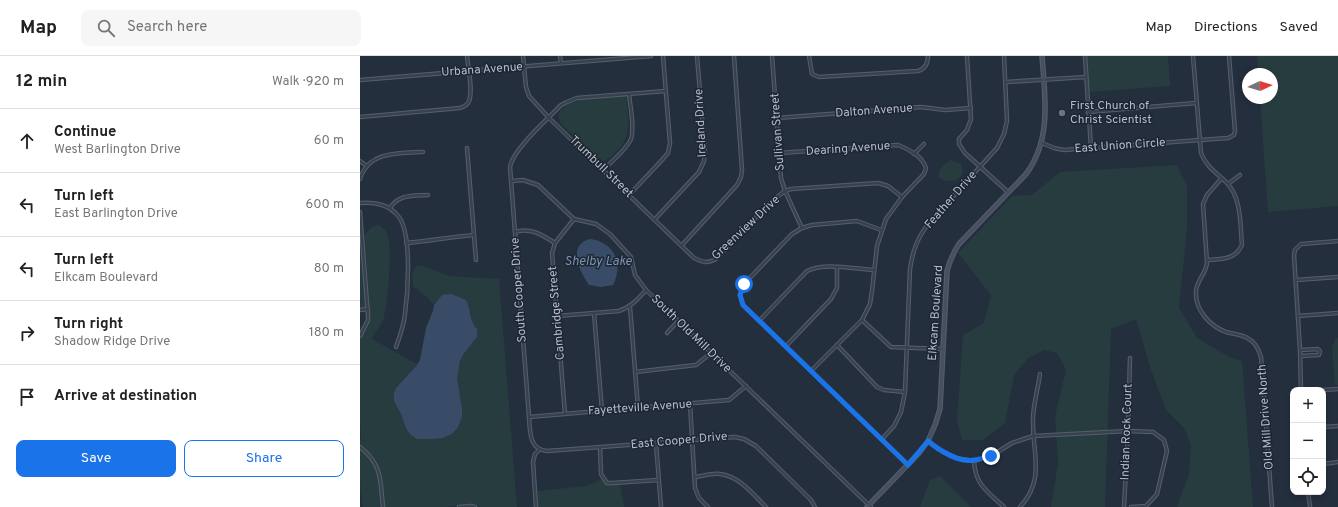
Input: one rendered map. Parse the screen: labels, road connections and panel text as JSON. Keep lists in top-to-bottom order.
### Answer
{
  "streets": {
    "street": [
      "Urbana Avenue",
      "Dalton Avenue",
      "Ireland Drive",
      "Sullivan Street",
      "East Union Circle",
      "Dearing Avenue",
      "Trumbull Street",
      "Feather Drive",
      "Greenview Drive",
      "South Cooper Drive",
      "Cambridge Street",
      "Elkcam Boulevard",
      "South Old Mill Drive",
      "Fayetteville Avenue",
      "Old Mill Drive North",
      "Indian Rock Court",
      "East Cooper Drive"
    ]
  },
  "crossings": [
    ["Urbana Avenue", "Trumbull Street"],
    ["Dalton Avenue", "Sullivan Street"],
    ["Ireland Drive", "Trumbull Street"],
    ["Sullivan Street", "Dearing Avenue"],
    ["Sullivan Street", "Greenview Drive"],
    ["East Union Circle", "Elkcam Boulevard"],
    ["Dearing Avenue", "Greenview Drive"],
    ["Trumbull Street", "Greenview Drive"],
    ["Trumbull Street", "South Cooper Drive"],
    ["South Cooper Drive", "Fayetteville Avenue"],
    ["South Cooper Drive", "East Cooper Drive"],
    ["Cambridge Street", "Fayetteville Avenue"],
    ["Elkcam Boulevard", "South Old Mill Drive"],
    ["South Old Mill Drive", "Fayetteville Avenue"]
  ],
  "water": ["Shelby Lake"],
  "places": ["First Church of Christ Scientist"],
  "north": "right",
  "page": {
    "header": "Map",
    "search": "Search here",
    "nav": ["Map", "Directions", "Saved"],
    "heading": ["12 min", "Walk · 920 m"],
    "list": [
      ["Continue", "West Barlington Drive", "60 m"],
      ["Turn left", "East Barlington Drive", "600 m"],
      ["Turn left", "Elkcam Boulevard", "80 m"],
      ["Turn right", "Shadow Ridge Drive", "180 m"],
      "Arrive at destination"
    ],
    "map_buttons": ["+", "−"],
    "buttons": ["Save", "Share"]
  }
}
